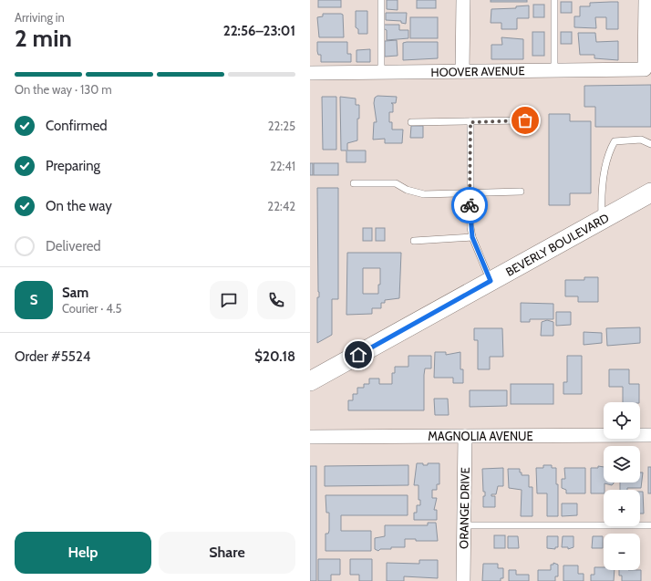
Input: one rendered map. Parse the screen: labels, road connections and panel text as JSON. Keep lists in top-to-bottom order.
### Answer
{
  "streets": {
    "main road": ["BEVERLY BOULEVARD"],
    "street": ["HOOVER AVENUE", "MAGNOLIA AVENUE", "ORANGE DRIVE"]
  },
  "crossings": [
    ["MAGNOLIA AVENUE", "ORANGE DRIVE"]
  ],
  "page": {
    "heading": ["2 min", "Arriving in", "22:56–23:01"],
    "panel": [
      "Sam",
      "Courier · 4.5",
      "Order #5524",
      "$20.18"
    ],
    "bar": "On the way · 130 m",
    "list": [
      ["Confirmed", "22:25"],
      ["Preparing", "22:41"],
      ["On the way", "22:42"],
      "Delivered"
    ],
    "round": "S",
    "map_buttons": ["+", "−"],
    "buttons": ["Help", "Share"]
  }
}
